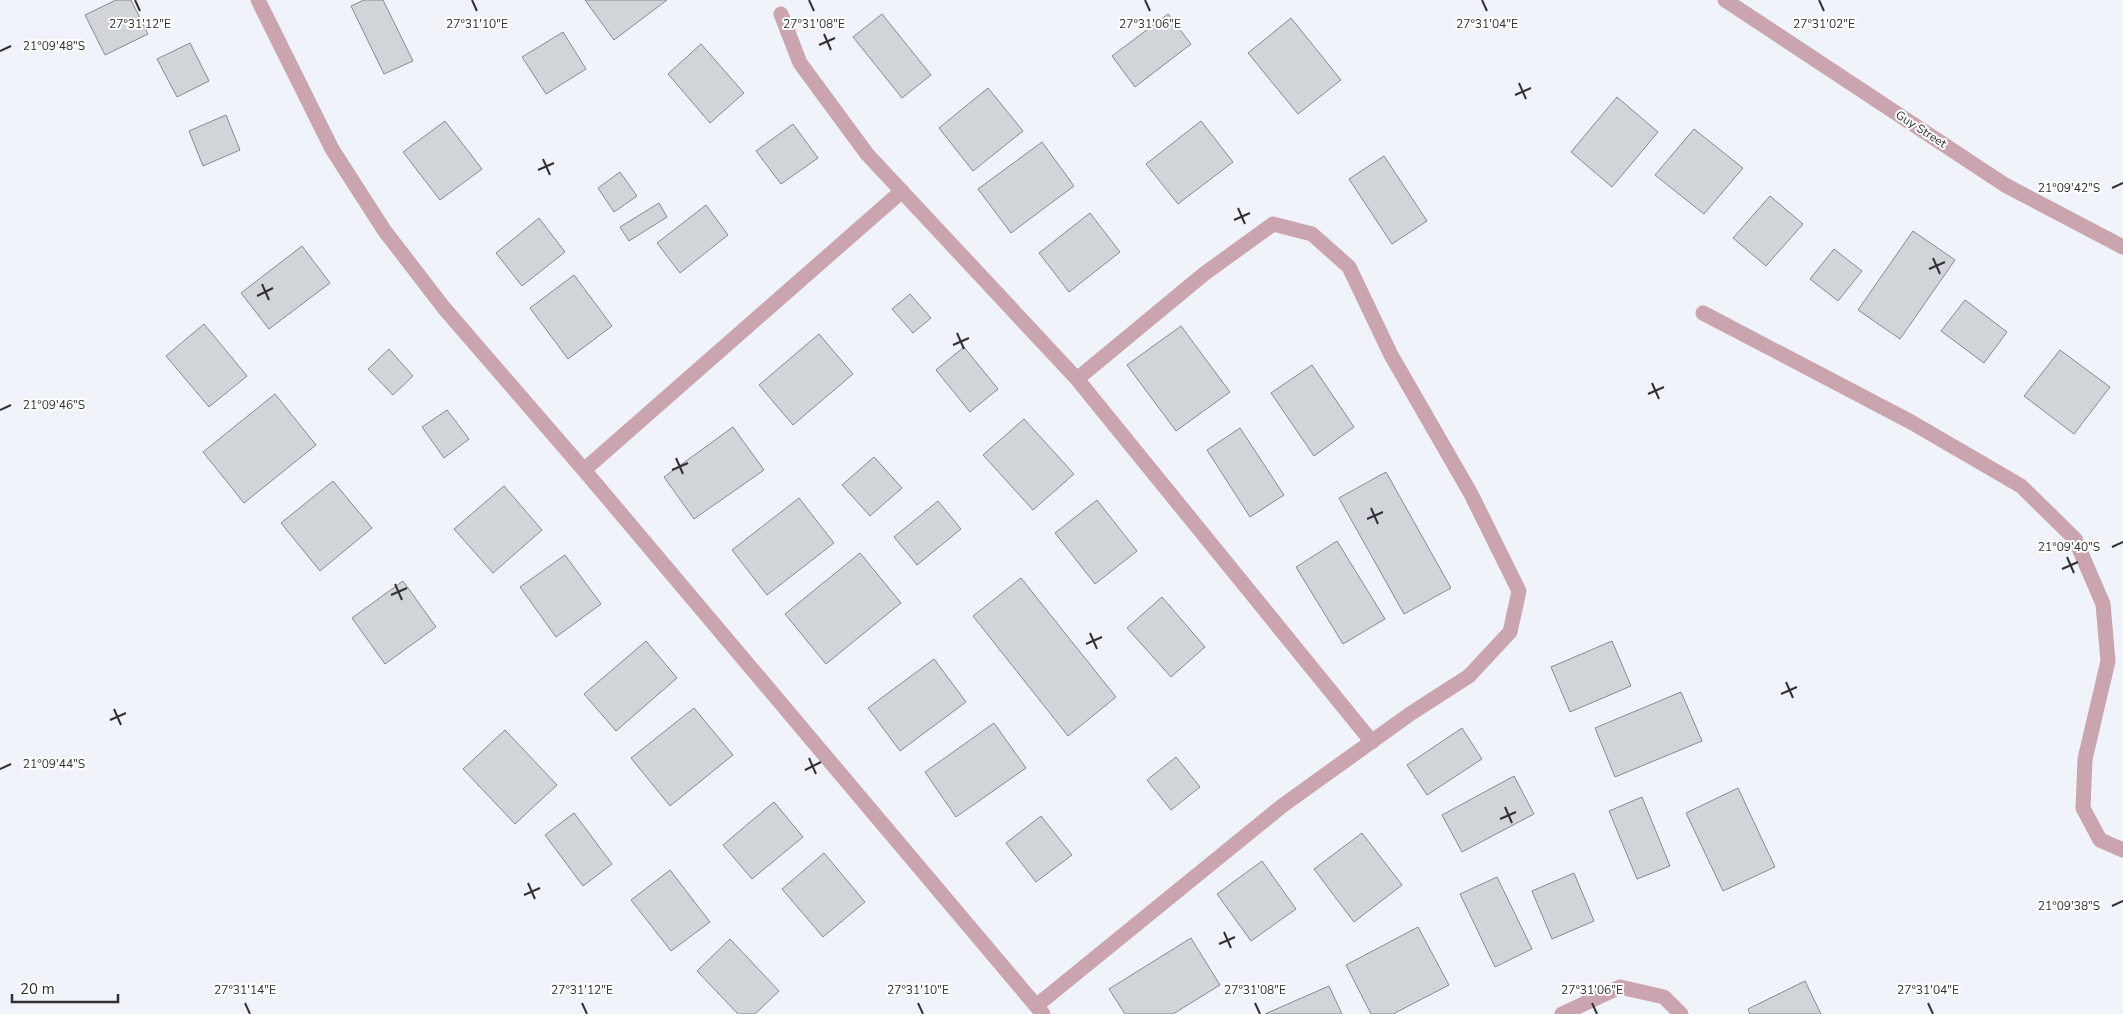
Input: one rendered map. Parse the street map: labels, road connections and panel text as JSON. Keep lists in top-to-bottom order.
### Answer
{
  "streets": {
    "street": ["Guy Street"]
  },
  "scale_bar": "20 m",
  "coordinates": [
    "27°31'12\"E",
    "27°31'10\"E",
    "27°31'08\"E",
    "27°31'06\"E",
    "27°31'04\"E",
    "27°31'02\"E",
    "21°09'48\"S",
    "21°09'42\"S",
    "21°09'46\"S",
    "21°09'40\"S",
    "21°09'44\"S",
    "21°09'38\"S",
    "27°31'14\"E"
  ]
}
